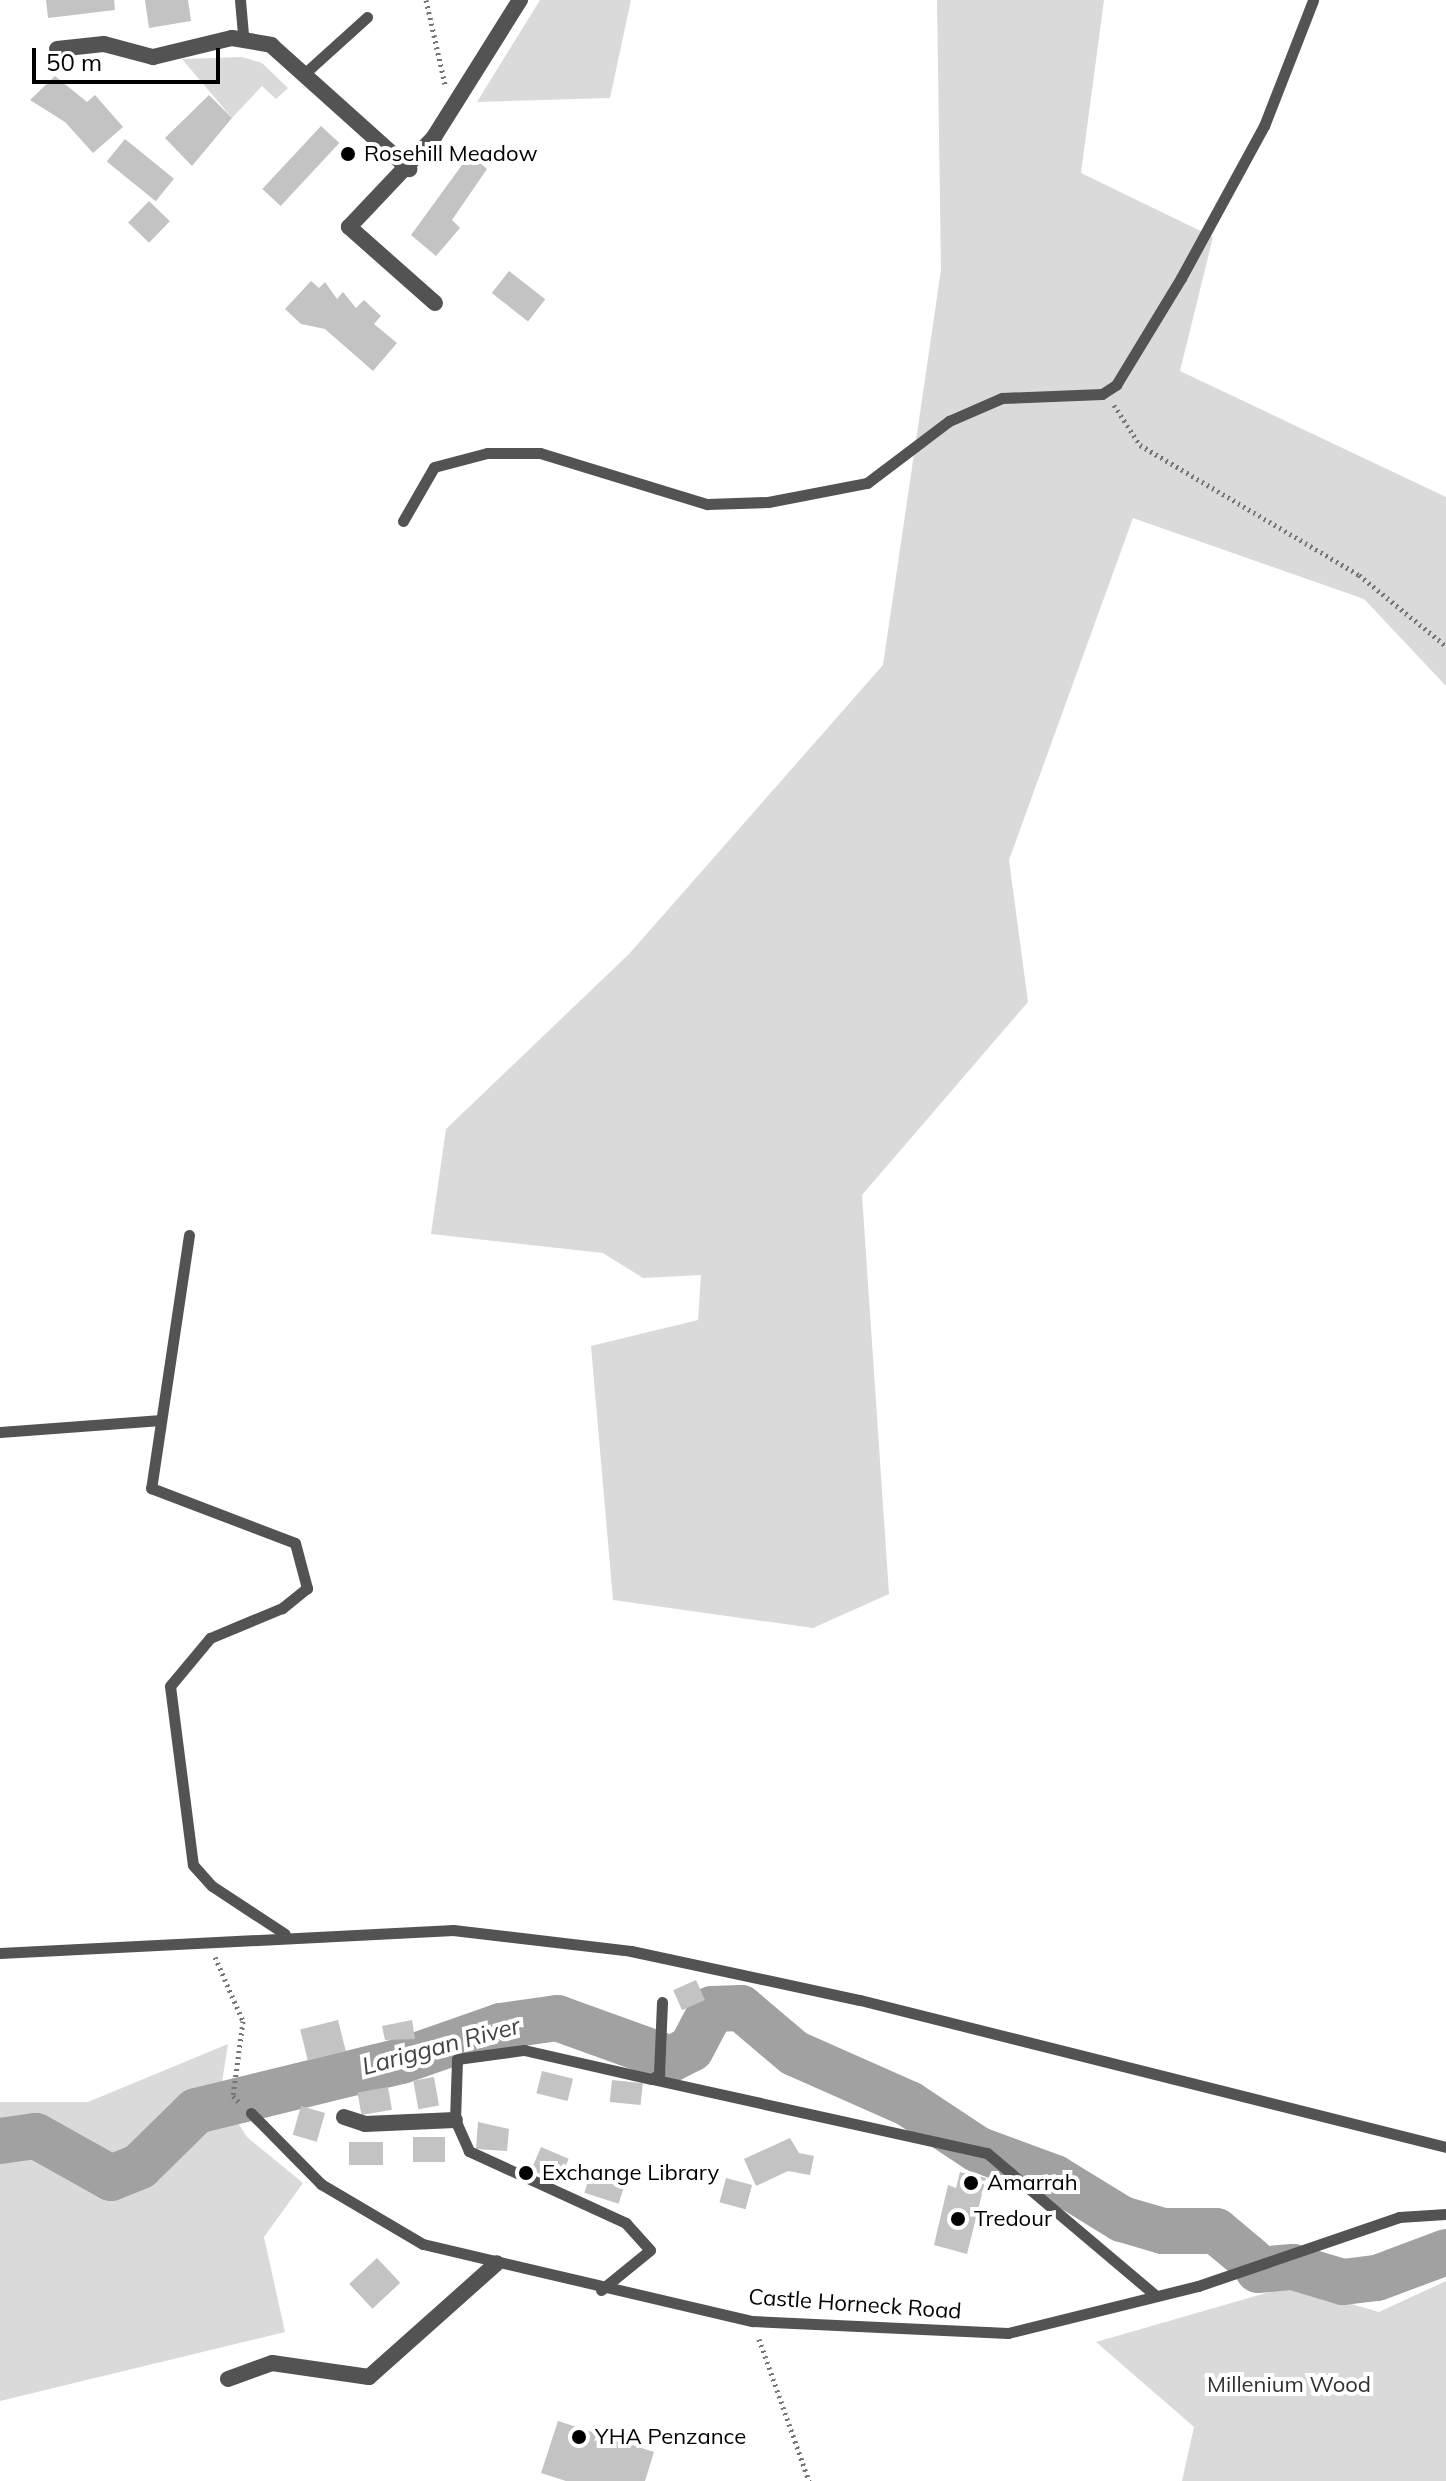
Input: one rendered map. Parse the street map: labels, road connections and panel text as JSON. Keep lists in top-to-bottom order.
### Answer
{
  "streets": {
    "lane": ["Castle Horneck Road"]
  },
  "water": ["Lariggan River"],
  "parks": ["Millenium Wood"],
  "places": [
    "Rosehill Meadow",
    "Exchange Library",
    "Amarrah",
    "Tredour",
    "YHA Penzance"
  ],
  "scale_bar": "50 m"
}
